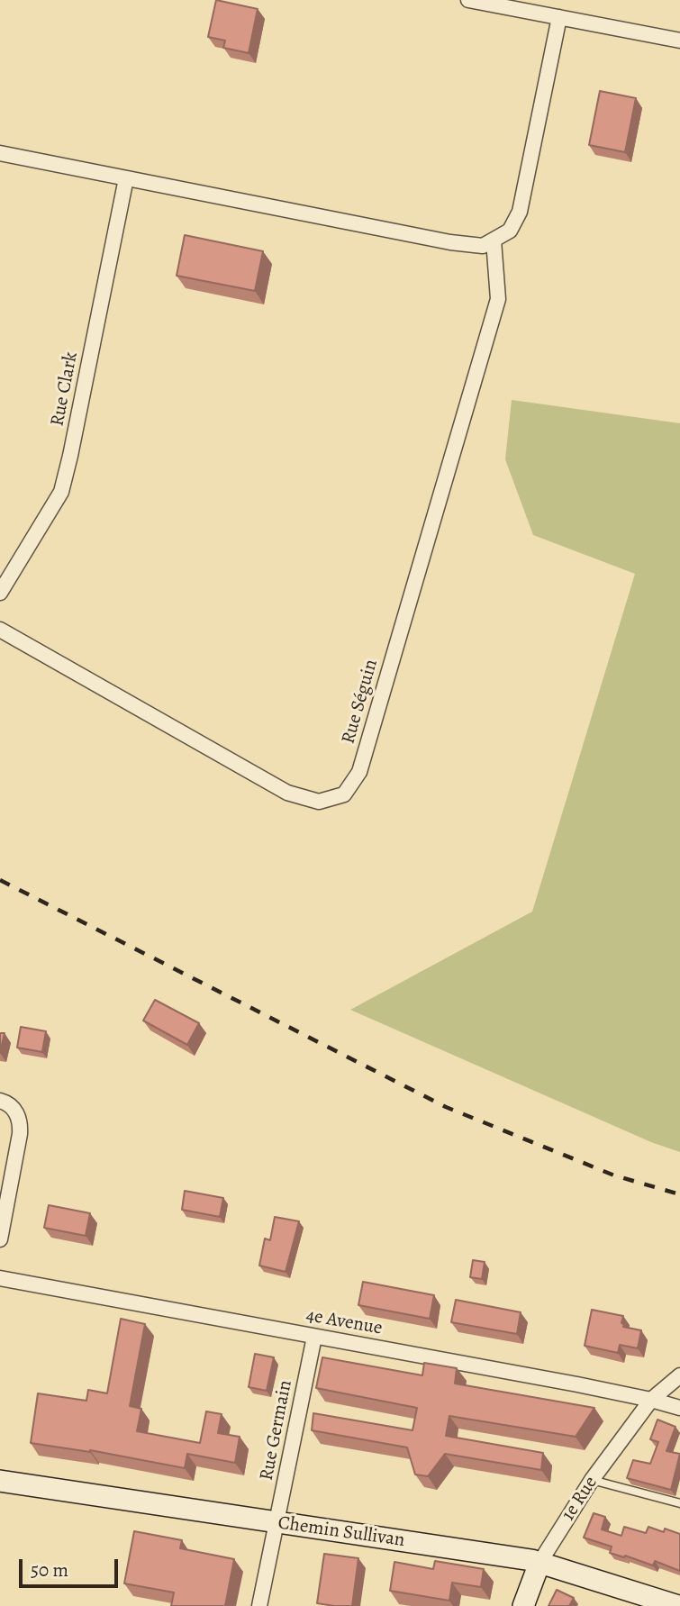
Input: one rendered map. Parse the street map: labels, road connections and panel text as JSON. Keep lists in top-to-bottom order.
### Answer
{
  "streets": {
    "street": [
      "Rue Clark",
      "Rue Séguin",
      "4e Avenue",
      "Rue Germain",
      "1e Rue",
      "Chemin Sullivan"
    ]
  },
  "crossings": [
    ["4e Avenue", "Rue Germain"],
    ["4e Avenue", "1e Rue"],
    ["Rue Germain", "Chemin Sullivan"],
    ["1e Rue", "Chemin Sullivan"]
  ],
  "scale_bar": "50 m"
}
